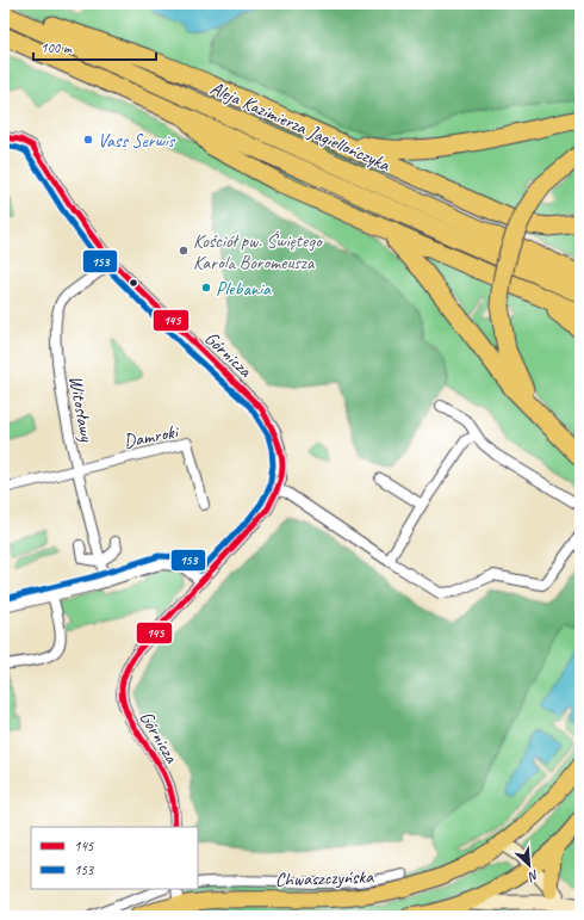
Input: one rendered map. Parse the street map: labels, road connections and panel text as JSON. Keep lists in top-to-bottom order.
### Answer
{
  "streets": {
    "highway": ["Aleja Kazimierza Jagiellończyka"],
    "main road": ["Chwaszczyńska"],
    "street": ["Górnicza", "Witosławy", "Damroki"]
  },
  "crossings": [
    ["Górnicza", "Witosławy"],
    ["Witosławy", "Damroki"]
  ],
  "places": ["Vass Serwis", "Kościół pw. Świętego Karola Boromeusza", "Plebania"],
  "lines": ["transit line 145", "transit line 153"],
  "legend": ["145", "153"],
  "scale_bar": "100 m",
  "north": "bottom right"
}
